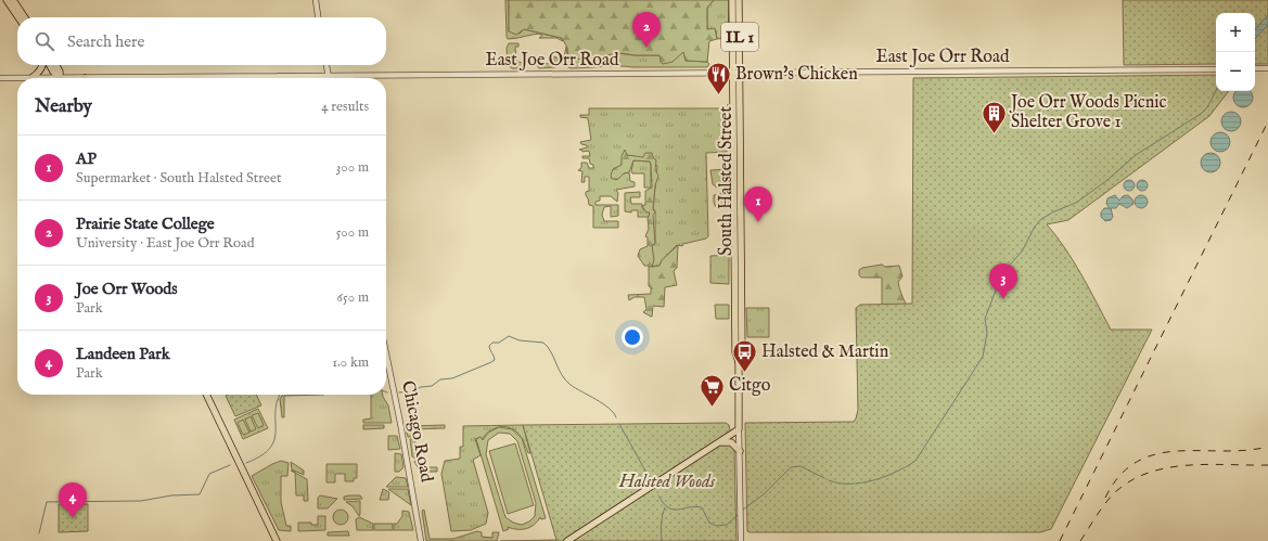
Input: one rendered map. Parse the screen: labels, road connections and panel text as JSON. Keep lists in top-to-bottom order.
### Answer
{
  "streets": {
    "main road": ["IL 1", "South Halsted Street"],
    "street": ["East Joe Orr Road", "Chicago Road"]
  },
  "crossings": [
    ["East Joe Orr Road", "South Halsted Street"]
  ],
  "parks": ["Halsted Woods"],
  "places": {
    "restaurant": ["Brown's Chicken"],
    "building": ["Joe Orr Woods Picnic Shelter Grove 1"],
    "bus stop": ["Halsted & Martin"],
    "supermarket": ["Citgo"]
  },
  "page": {
    "pins": [
      "2",
      "1",
      "3",
      "4"
    ],
    "map_buttons": ["+", "−"],
    "search": "Search here",
    "heading": ["Nearby", "4 results"],
    "list": [
      {
        "mark": "1",
        "name": "AP",
        "note": "Supermarket · South Halsted Street",
        "value": "300 m"
      },
      {
        "mark": "2",
        "name": "Prairie State College",
        "note": "University · East Joe Orr Road",
        "value": "500 m"
      },
      {
        "mark": "3",
        "name": "Joe Orr Woods",
        "note": "Park",
        "value": "650 m"
      },
      {
        "mark": "4",
        "name": "Landeen Park",
        "note": "Park",
        "value": "1.0 km"
      }
    ]
  }
}
